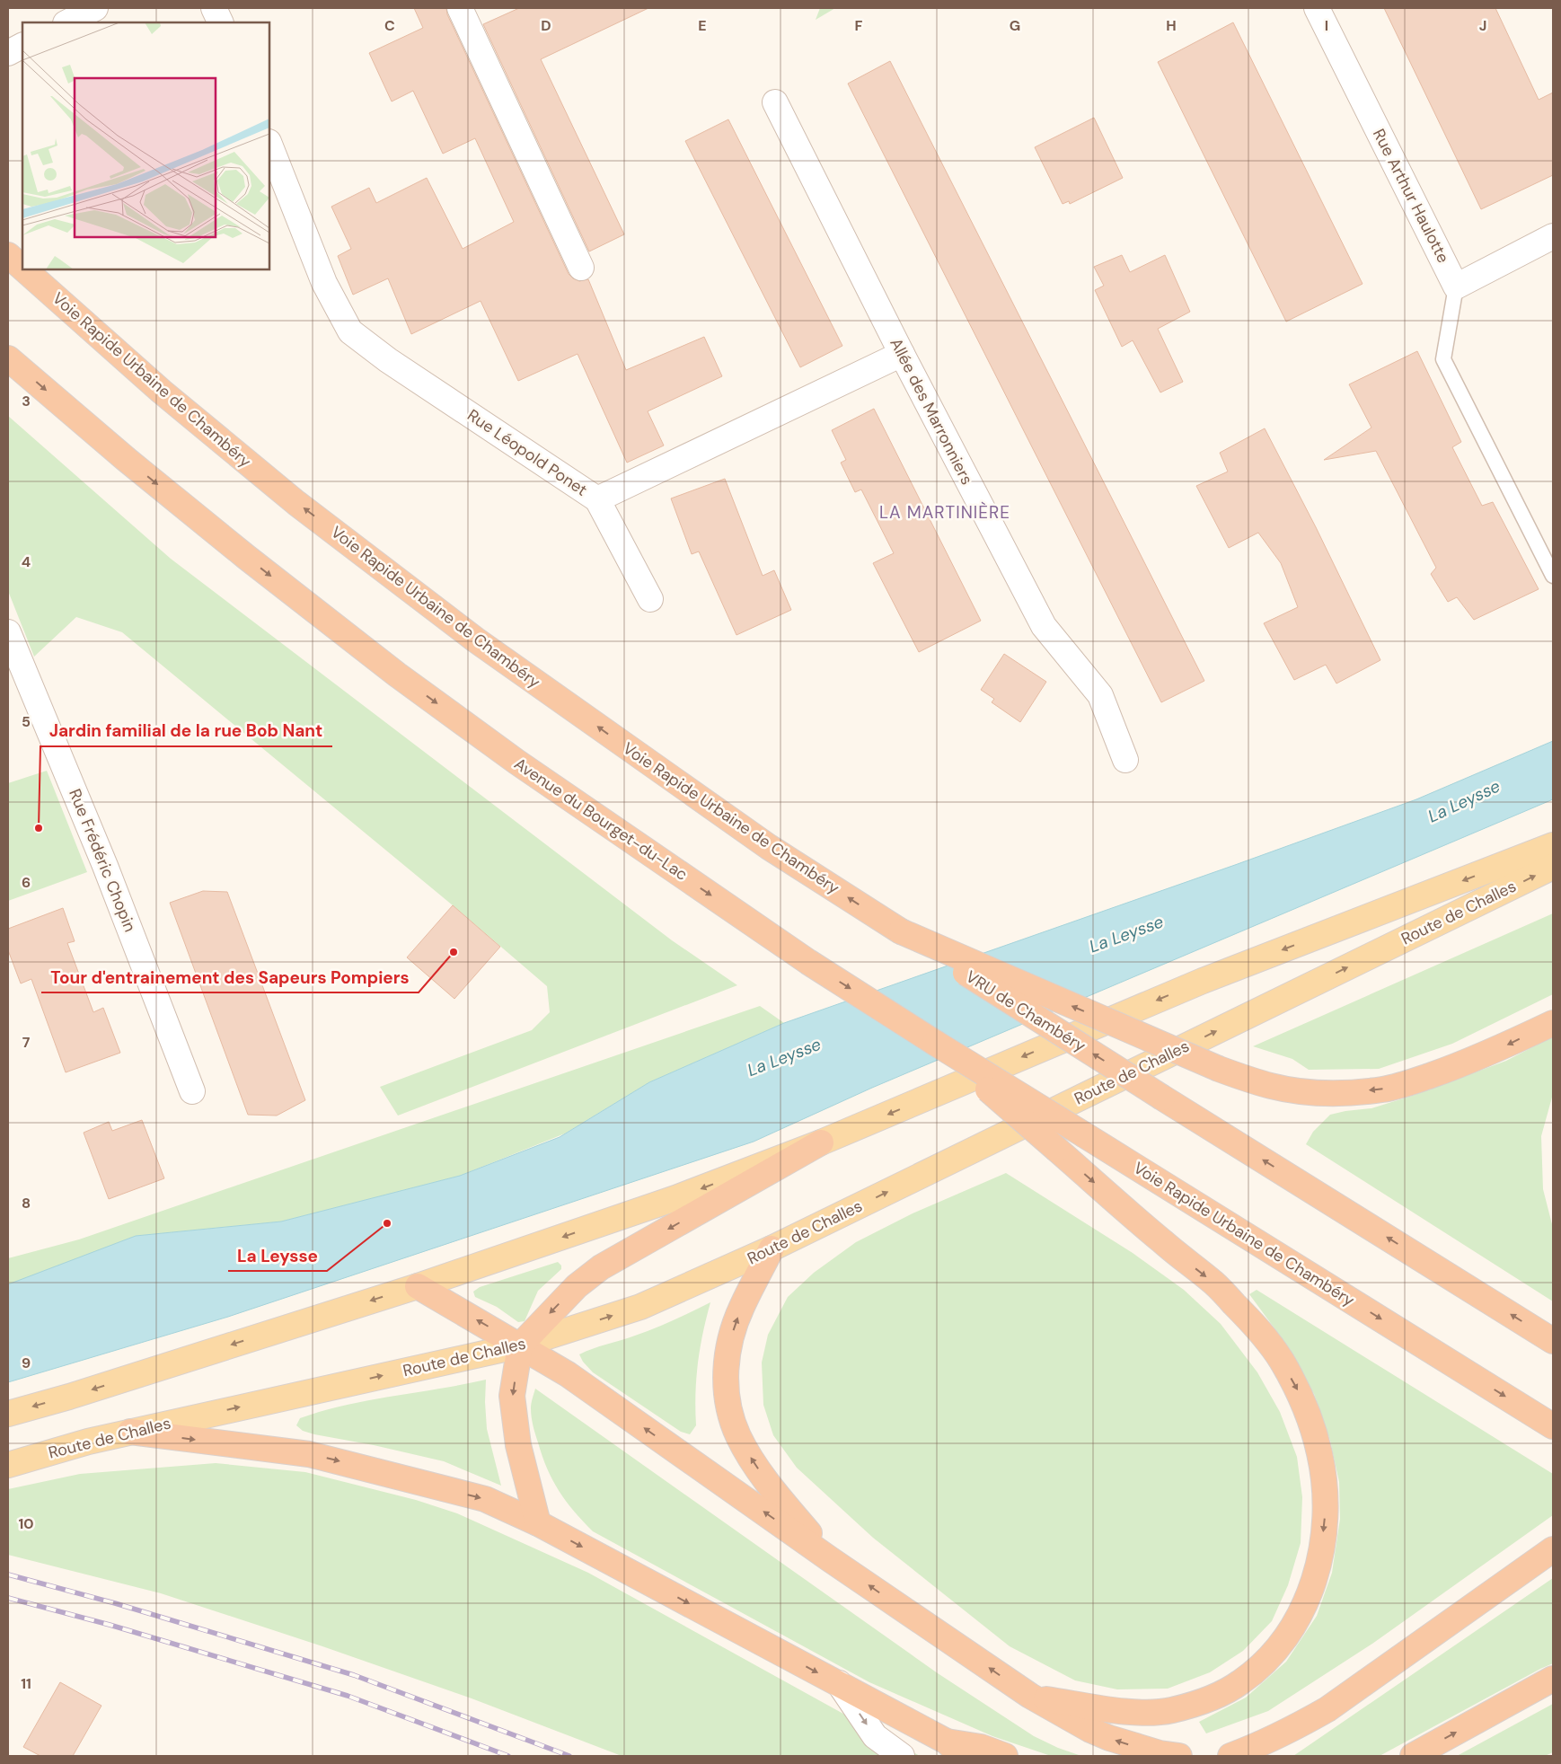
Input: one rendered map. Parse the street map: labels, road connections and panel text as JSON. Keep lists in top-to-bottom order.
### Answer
{
  "streets": {
    "highway": ["Voie Rapide Urbaine de Chambéry", "Avenue du Bourget-du-Lac", "VRU de Chambéry"],
    "main road": ["Route de Challes"],
    "street": [
      "Rue Arthur Haulotte",
      "Allée des Marronniers",
      "Rue Léopold Ponet",
      "Rue Frédéric Chopin"
    ]
  },
  "crossings": [
    ["Voie Rapide Urbaine de Chambéry", "Avenue du Bourget-du-Lac"],
    ["Voie Rapide Urbaine de Chambéry", "VRU de Chambéry"],
    ["Allée des Marronniers", "Rue Léopold Ponet"]
  ],
  "one_way": ["Avenue du Bourget-du-Lac", "VRU de Chambéry"],
  "districts": ["LA MARTINIÈRE"],
  "water": ["La Leysse"],
  "places": ["Jardin familial de la rue Bob Nant", "Tour d'entrainement des Sapeurs Pompiers", "La Leysse"],
  "grid": {
    "columns": [
      "C",
      "D",
      "E",
      "F",
      "G",
      "H",
      "I",
      "J"
    ],
    "rows": [
      "3",
      "4",
      "5",
      "6",
      "7",
      "8",
      "9",
      "10",
      "11"
    ]
  }
}
